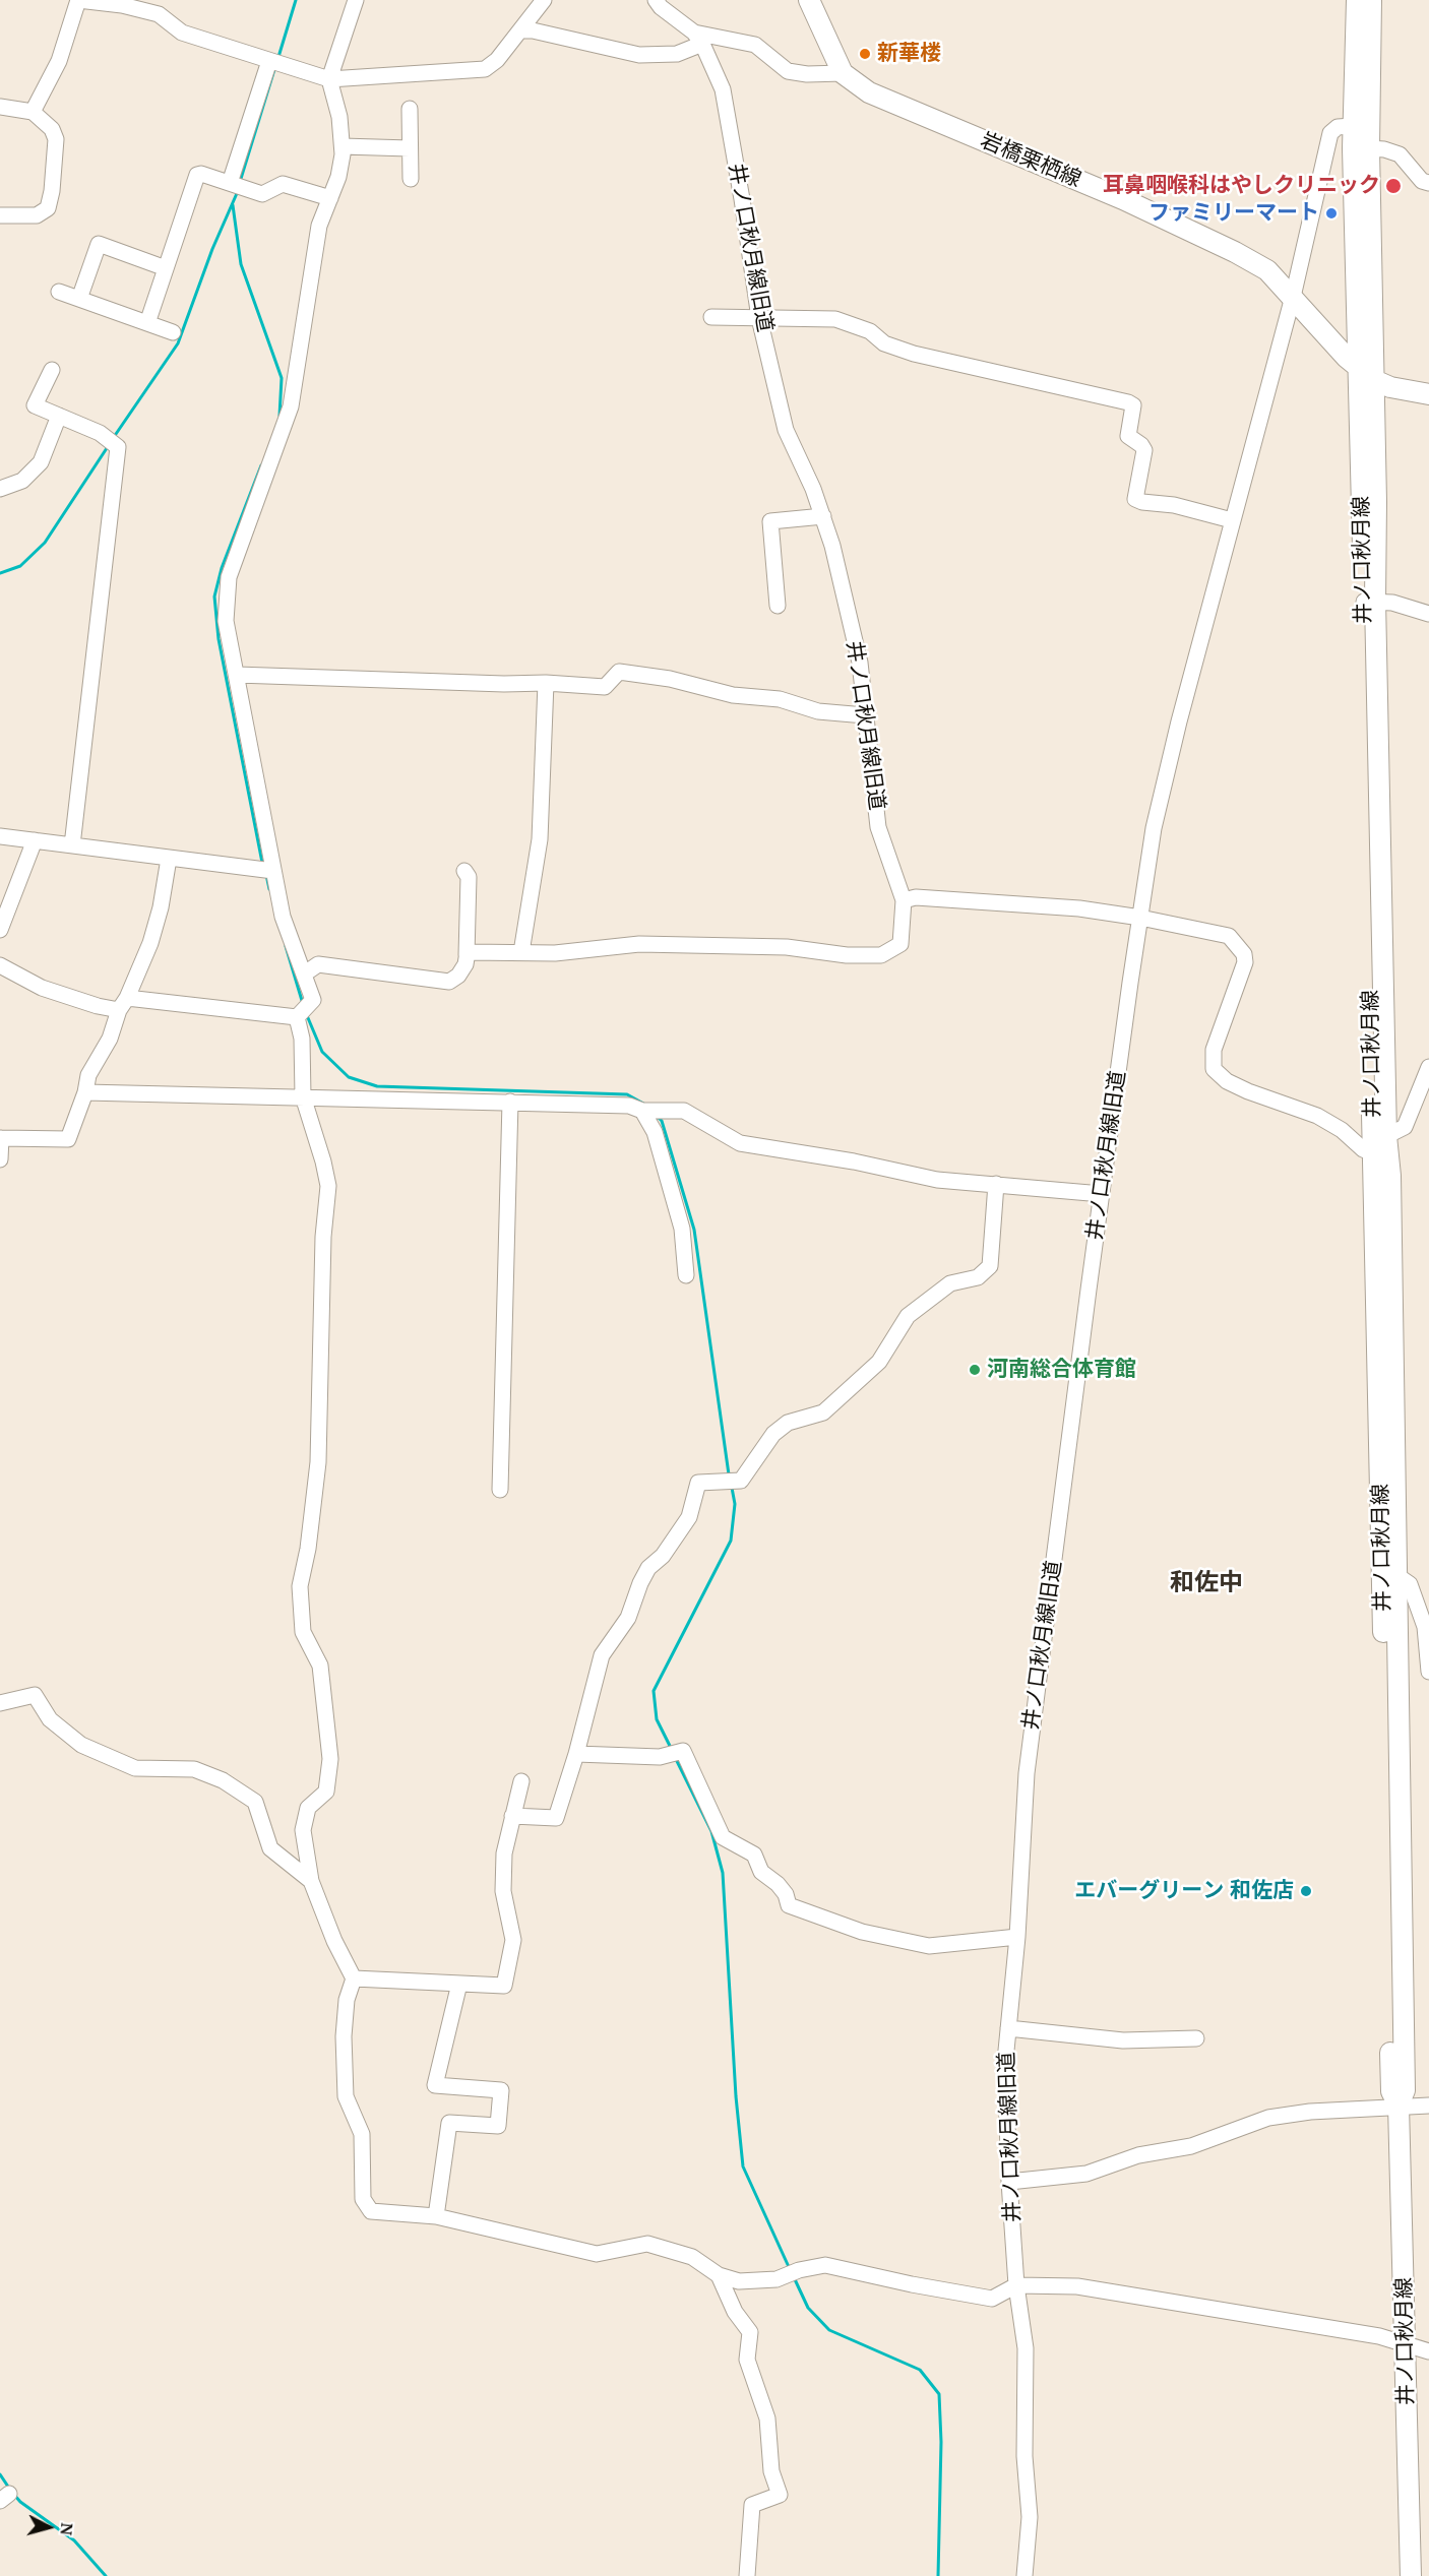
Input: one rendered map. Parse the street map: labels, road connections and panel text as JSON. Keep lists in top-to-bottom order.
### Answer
{
  "streets": {
    "main road": ["岩橋栗栖線", "井ノ口秋月線"],
    "street": ["井ノ口秋月線旧道"]
  },
  "crossings": [
    ["岩橋栗栖線", "井ノ口秋月線旧道"],
    ["岩橋栗栖線", "井ノ口秋月線"],
    ["井ノ口秋月線旧道", "井ノ口秋月線"]
  ],
  "districts": ["和佐中"],
  "places": [
    "新華楼",
    "耳鼻咽喉科はやしクリニック",
    "ファミリーマート",
    "河南総合体育館",
    "エバーグリーン 和佐店"
  ],
  "north": "right"
}
